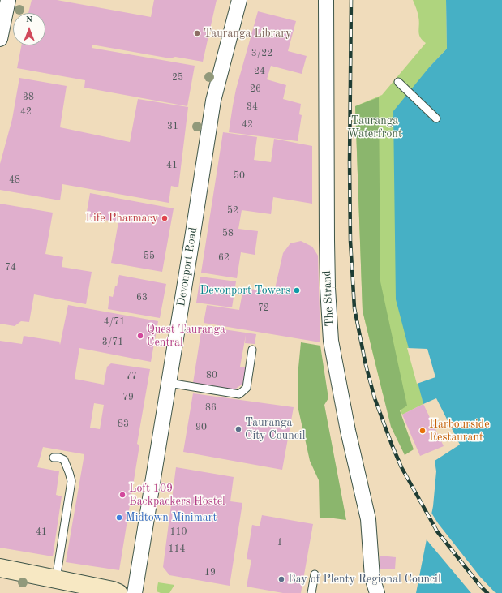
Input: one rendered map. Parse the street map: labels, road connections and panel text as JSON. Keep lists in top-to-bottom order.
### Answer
{
  "streets": {
    "street": ["Devonport Road", "The Strand"]
  },
  "parks": ["Tauranga Waterfront"],
  "places": [
    "Tauranga Library",
    "Life Pharmacy",
    "Devonport Towers",
    "Quest Tauranga Central",
    "Tauranga City Council",
    "Harbourside Restaurant",
    "Loft 109 Backpackers Hostel",
    "Midtown Minimart",
    "Bay of Plenty Regional Council"
  ],
  "house_numbers": [
    "3/22",
    "24",
    "25",
    "26",
    "38",
    "34",
    "42",
    "42",
    "31",
    "41",
    "50",
    "48",
    "52",
    "58",
    "55",
    "62",
    "74",
    "63",
    "72",
    "4/71",
    "3/71",
    "80",
    "77",
    "79",
    "86",
    "83",
    "90",
    "41",
    "110",
    "1",
    "114",
    "19"
  ],
  "north": "top"
}
